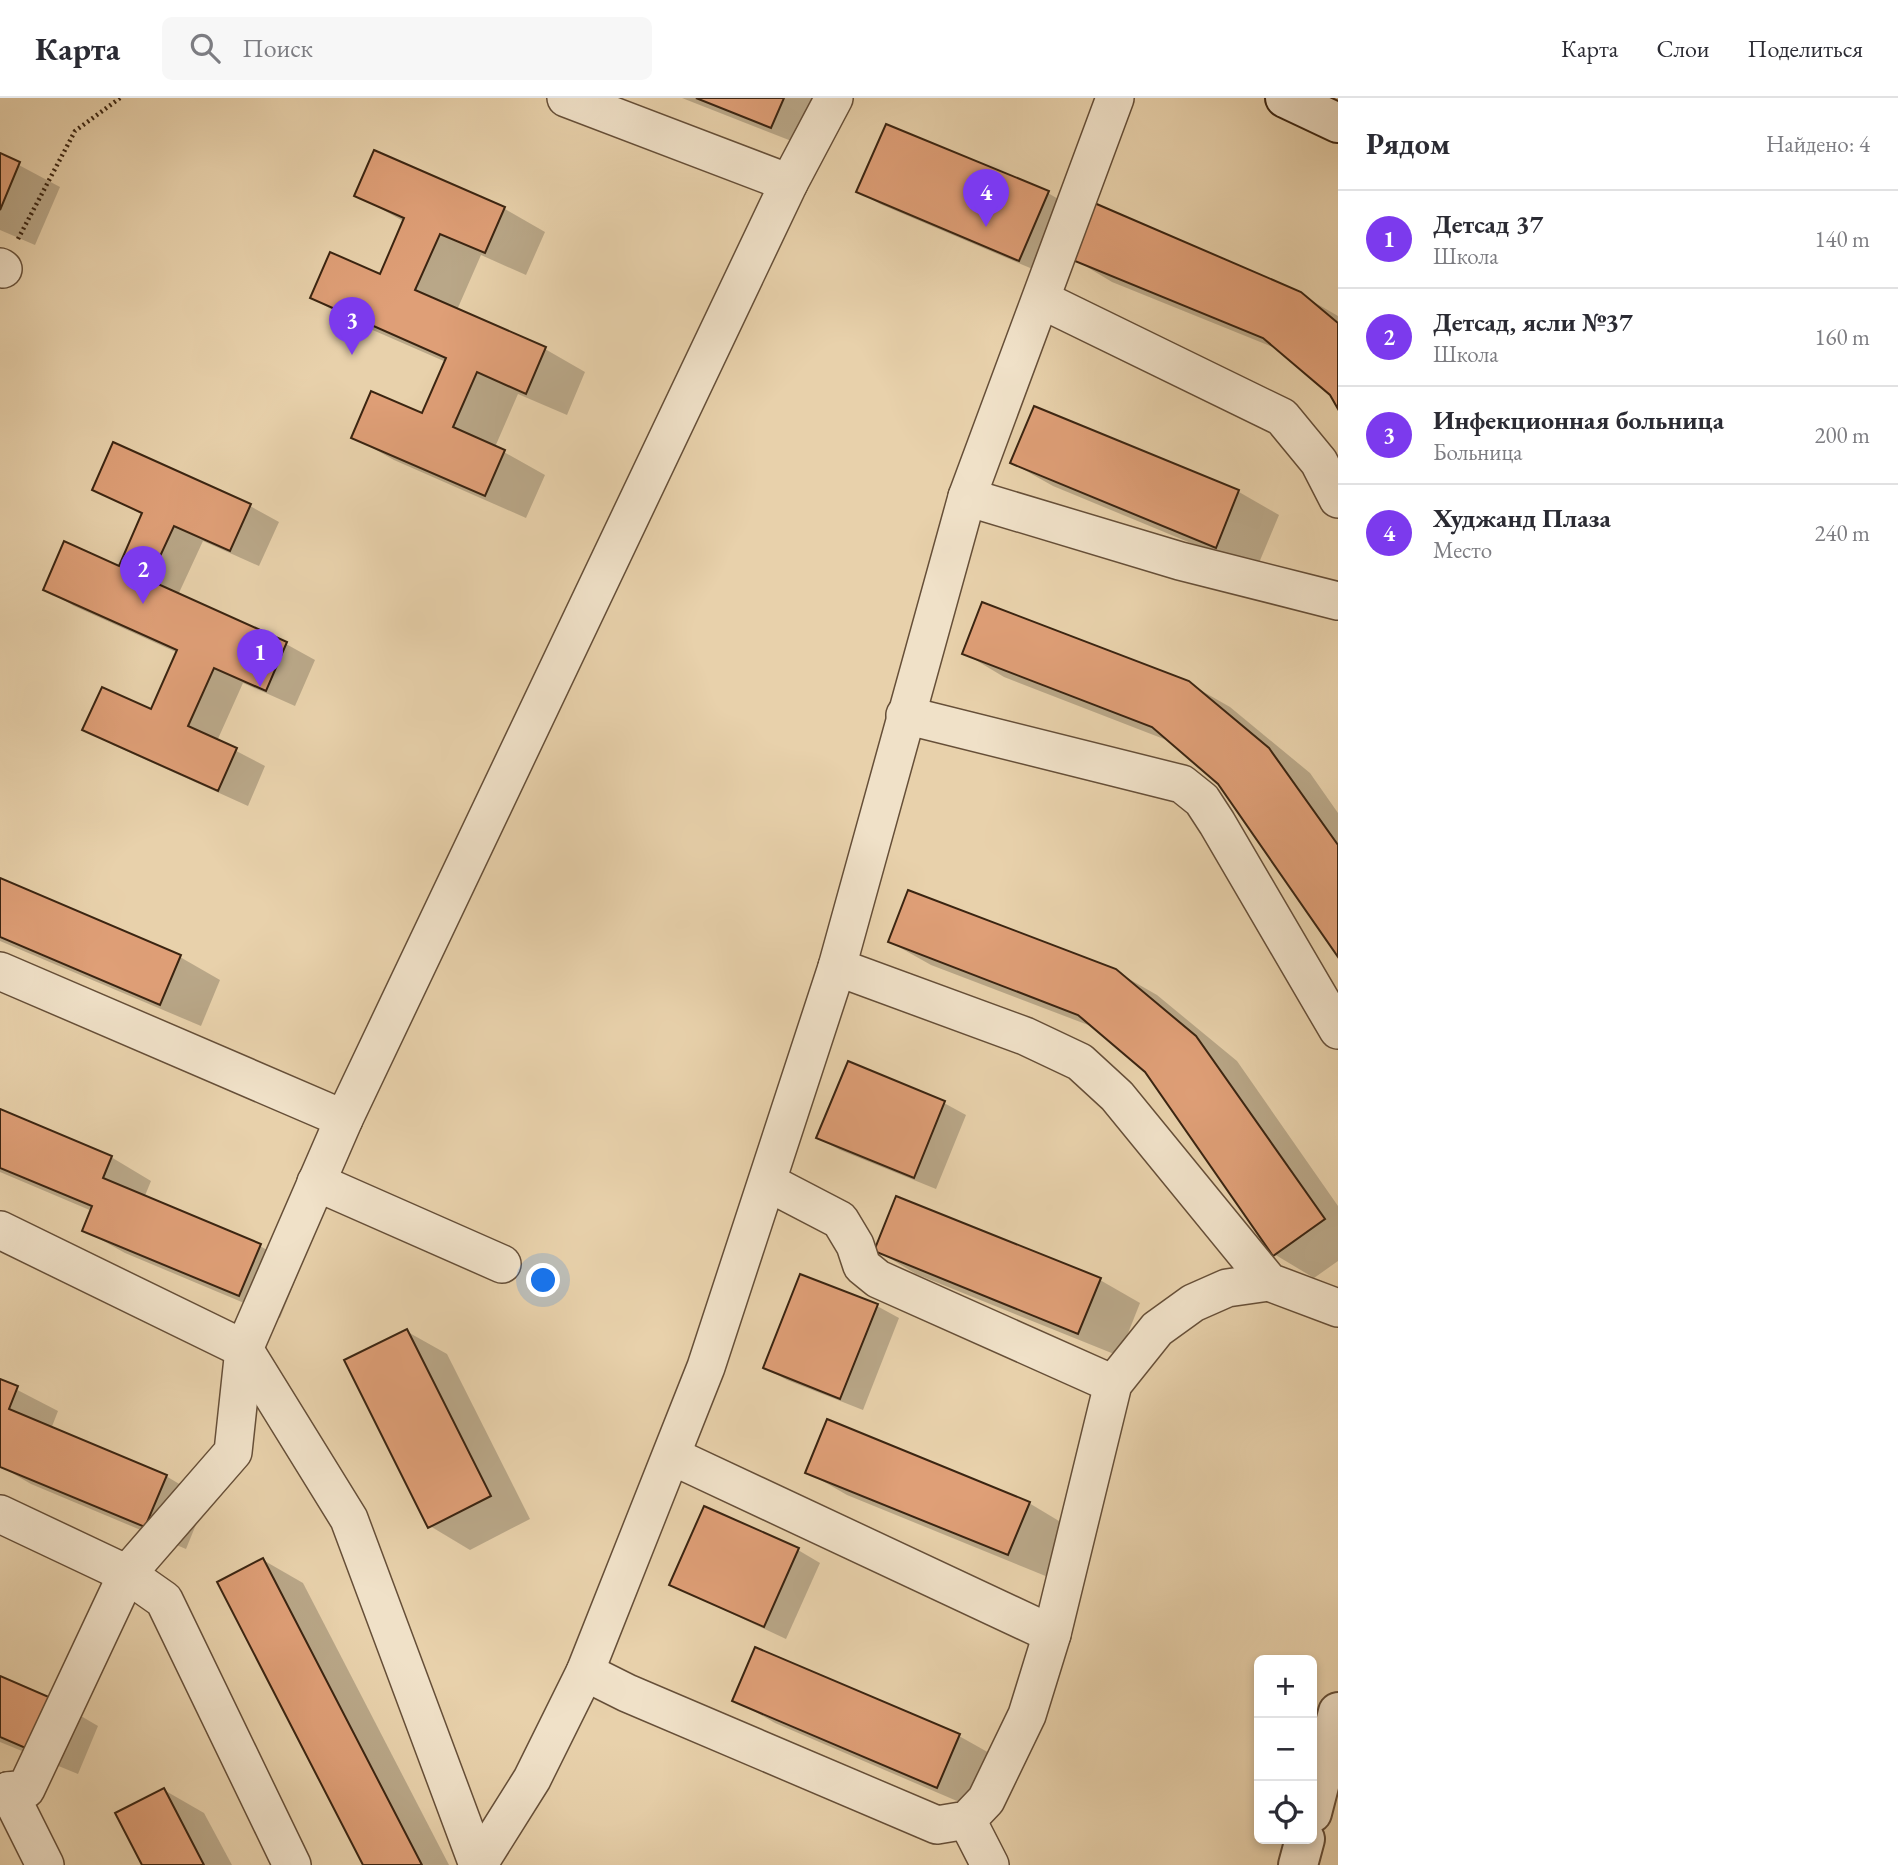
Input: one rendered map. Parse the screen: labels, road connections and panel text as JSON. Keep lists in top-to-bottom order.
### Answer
{
  "page": {
    "header": "Карта",
    "search": "Поиск",
    "nav": ["Карта", "Слои", "Поделиться"],
    "heading": ["Рядом", "Найдено: 4"],
    "pins": [
      "4",
      "3",
      "2",
      "1"
    ],
    "list": [
      {
        "mark": "1",
        "name": "Детсад 37",
        "note": "Школа",
        "value": "140 m"
      },
      {
        "mark": "2",
        "name": "Детсад, ясли №37",
        "note": "Школа",
        "value": "160 m"
      },
      {
        "mark": "3",
        "name": "Инфекционная больница",
        "note": "Больница",
        "value": "200 m"
      },
      {
        "mark": "4",
        "name": "Худжанд Плаза",
        "note": "Место",
        "value": "240 m"
      }
    ],
    "map_buttons": ["+", "−"]
  }
}
